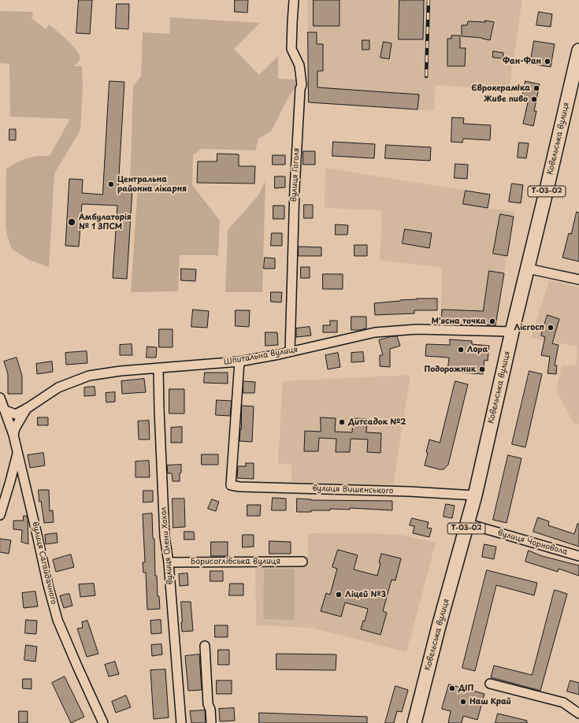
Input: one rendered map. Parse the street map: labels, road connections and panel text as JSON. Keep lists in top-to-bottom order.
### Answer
{
  "streets": {
    "main road": ["Ковельська вулиця", "Т-03-02"],
    "street": [
      "вулиця Гоголя",
      "Шпитальна вулиця",
      "вулиця Вишенського",
      "вулиця Чорновола",
      "вулиця Олени Хохол",
      "Борисоглібська вулиця",
      "вулиця Сагайдачного"
    ]
  },
  "crossings": [
    ["Ковельська вулиця", "Шпитальна вулиця"],
    ["Ковельська вулиця", "вулиця Вишенського"],
    ["Ковельська вулиця", "вулиця Чорновола"],
    ["вулиця Гоголя", "Шпитальна вулиця"],
    ["Шпитальна вулиця", "вулиця Вишенського"],
    ["Шпитальна вулиця", "вулиця Олени Хохол"],
    ["Шпитальна вулиця", "вулиця Сагайдачного"],
    ["вулиця Олени Хохол", "Борисоглібська вулиця"]
  ],
  "places": [
    "Фан-Фан",
    "Єврокераміка",
    "Живе пиво",
    "Центральна районна лікарня",
    "Амбулаторія № 1 ЗПСМ",
    "М'ясна точка",
    "Лісгосп",
    "Лора",
    "Подорожник",
    "Дитсадок №2",
    "Ліцей №3",
    "ДІП",
    "Наш Край"
  ]
}
